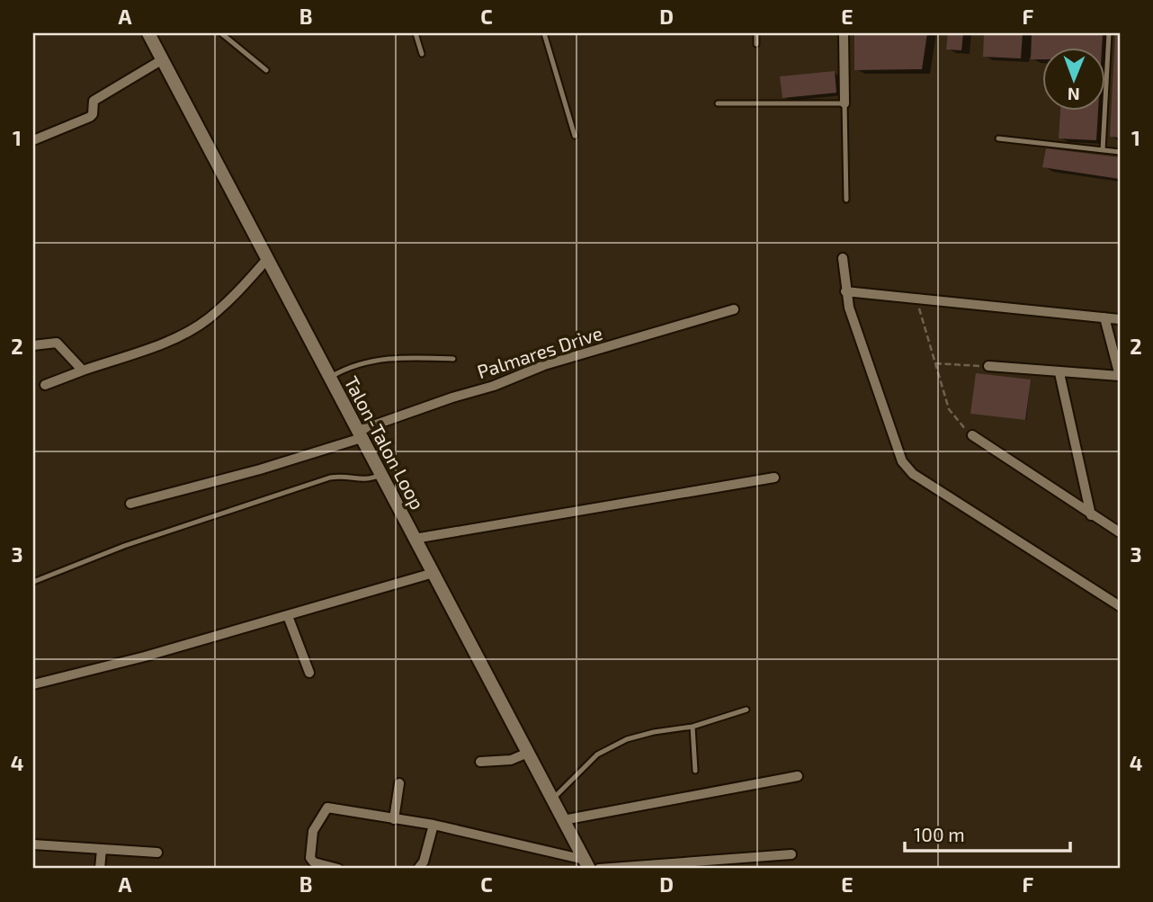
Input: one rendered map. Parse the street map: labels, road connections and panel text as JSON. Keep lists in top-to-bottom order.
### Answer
{
  "streets": {
    "street": ["Palmares Drive", "Talon-Talon Loop"]
  },
  "crossings": [
    ["Palmares Drive", "Talon-Talon Loop"]
  ],
  "scale_bar": "100 m",
  "north": "bottom",
  "grid": {
    "columns": [
      "A",
      "B",
      "C",
      "D",
      "E",
      "F"
    ],
    "rows": [
      "1",
      "2",
      "3",
      "4"
    ]
  }
}
